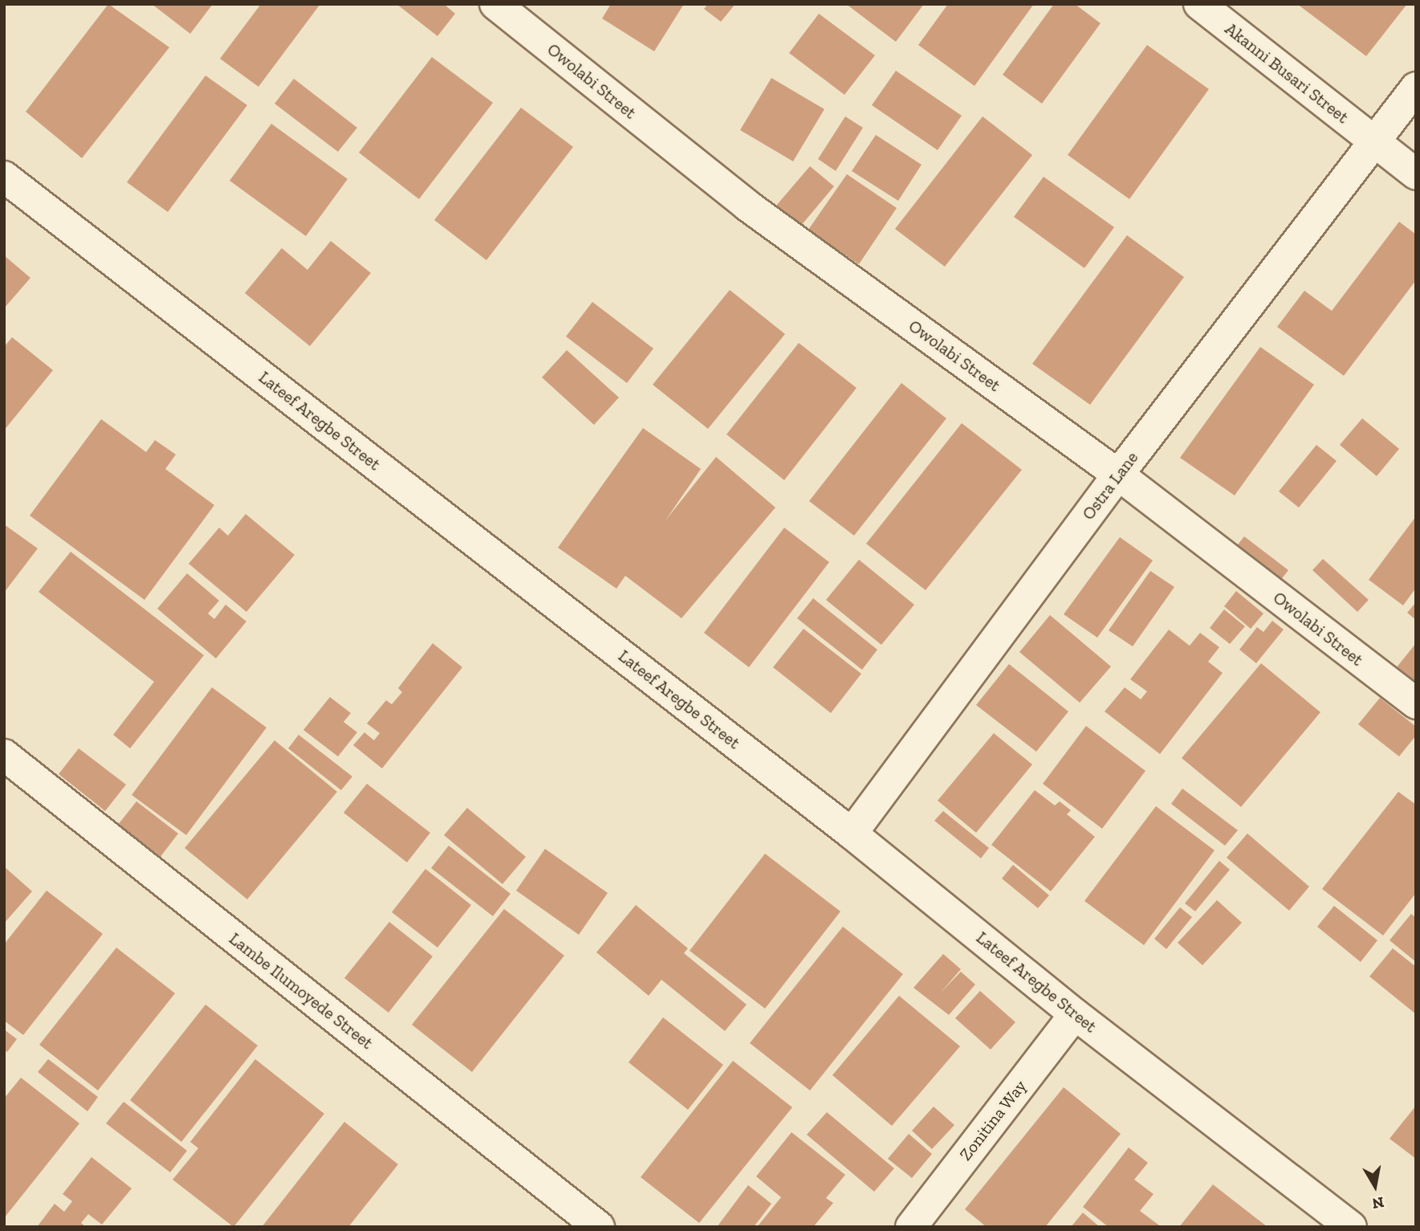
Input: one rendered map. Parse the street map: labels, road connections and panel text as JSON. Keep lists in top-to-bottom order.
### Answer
{
  "streets": {
    "street": [
      "Akanni Busari Street",
      "Owolabi Street",
      "Lateef Aregbe Street",
      "Ostra Lane",
      "Lambe Ilumoyede Street",
      "Zonitina Way"
    ]
  },
  "crossings": [
    ["Akanni Busari Street", "Ostra Lane"],
    ["Owolabi Street", "Ostra Lane"],
    ["Lateef Aregbe Street", "Ostra Lane"],
    ["Lateef Aregbe Street", "Zonitina Way"]
  ],
  "north": "bottom"
}
